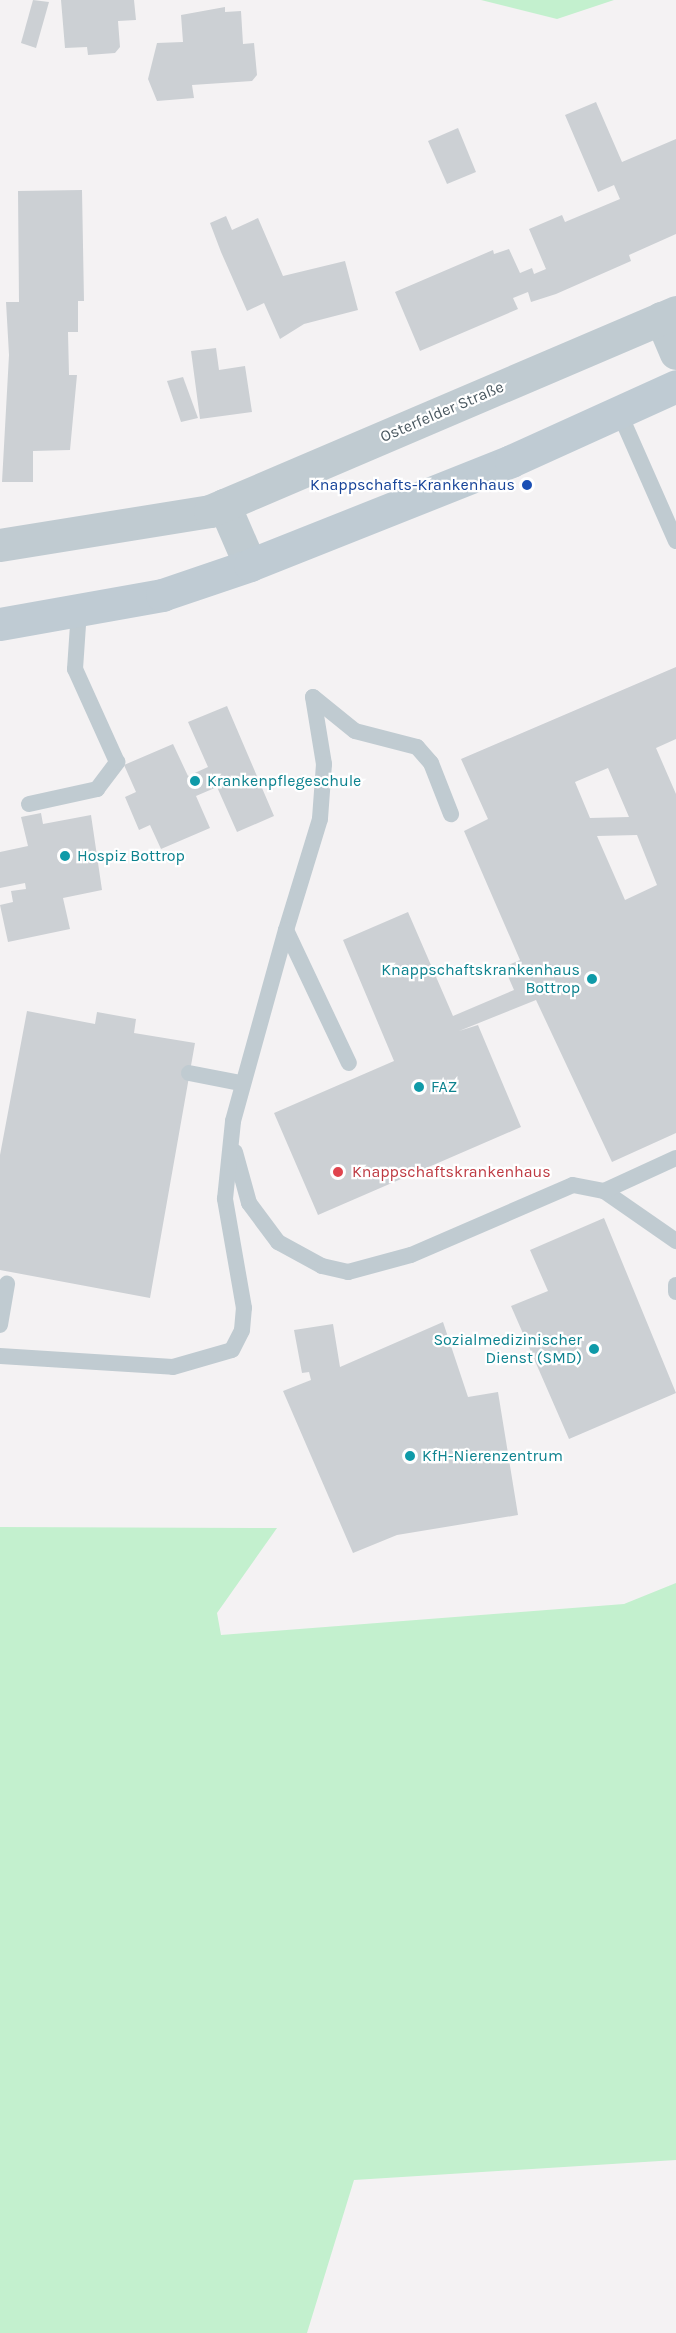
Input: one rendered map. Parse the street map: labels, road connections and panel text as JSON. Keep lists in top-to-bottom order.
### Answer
{
  "streets": {
    "street": ["Osterfelder Straße"]
  },
  "places": [
    "Knappschafts-Krankenhaus",
    "Krankenpflegeschule",
    "Hospiz Bottrop",
    "Knappschaftskrankenhaus Bottrop",
    "FAZ",
    "Knappschaftskrankenhaus",
    "Sozialmedizinischer Dienst (SMD)",
    "KfH-Nierenzentrum"
  ]
}
